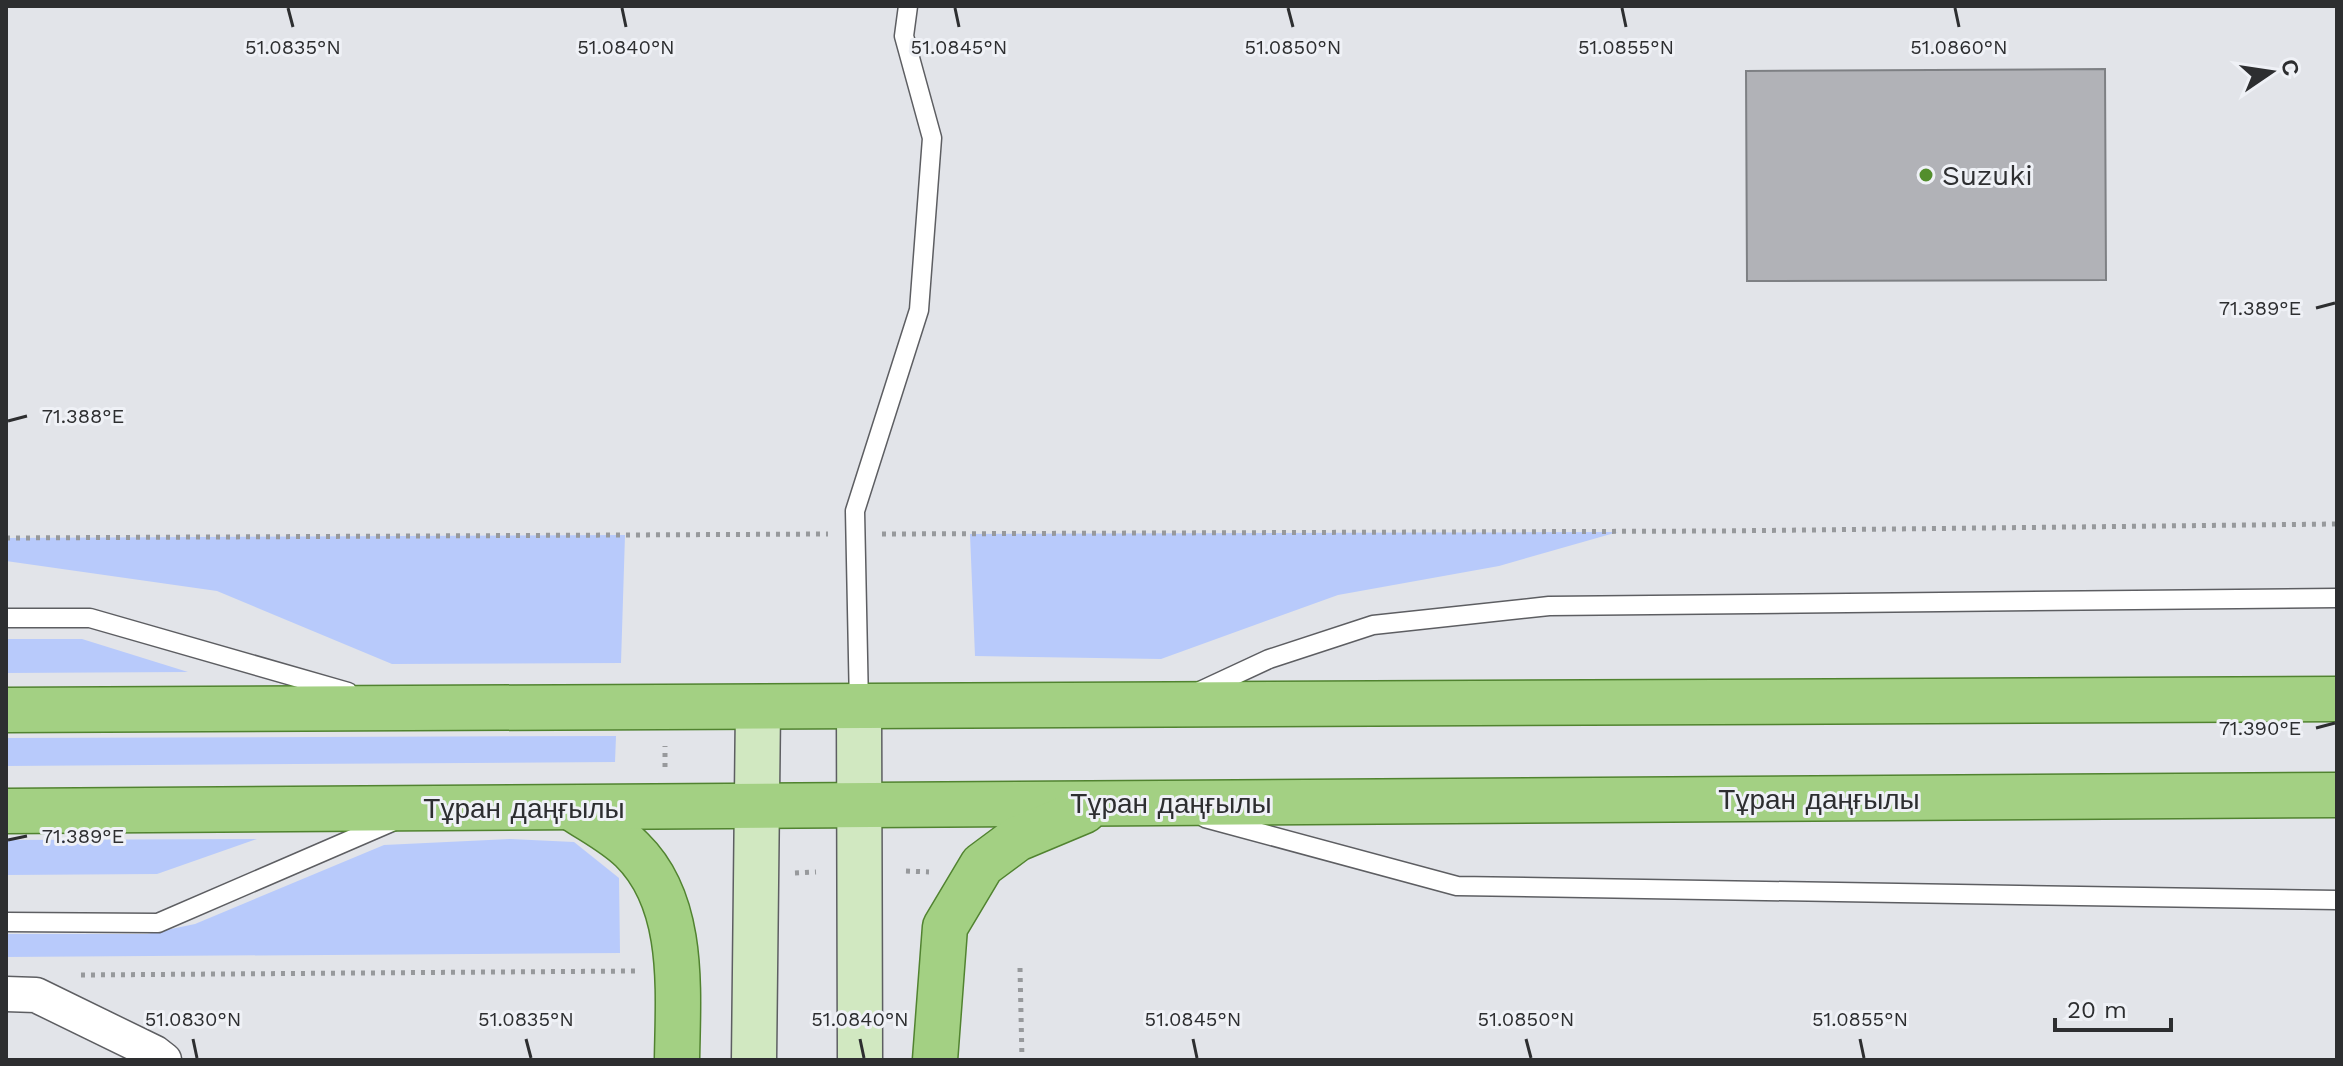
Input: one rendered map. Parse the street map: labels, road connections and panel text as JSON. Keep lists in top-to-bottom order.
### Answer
{
  "streets": {
    "main road": ["Тұран даңғылы"]
  },
  "places": ["Suzuki"],
  "scale_bar": "20 m",
  "north": "right",
  "coordinates": [
    "51.0835°N",
    "51.0840°N",
    "51.0845°N",
    "51.0855°N",
    "51.0860°N",
    "51.0850°N",
    "71.389°E",
    "71.388°E",
    "71.390°E",
    "51.0830°N"
  ]
}
